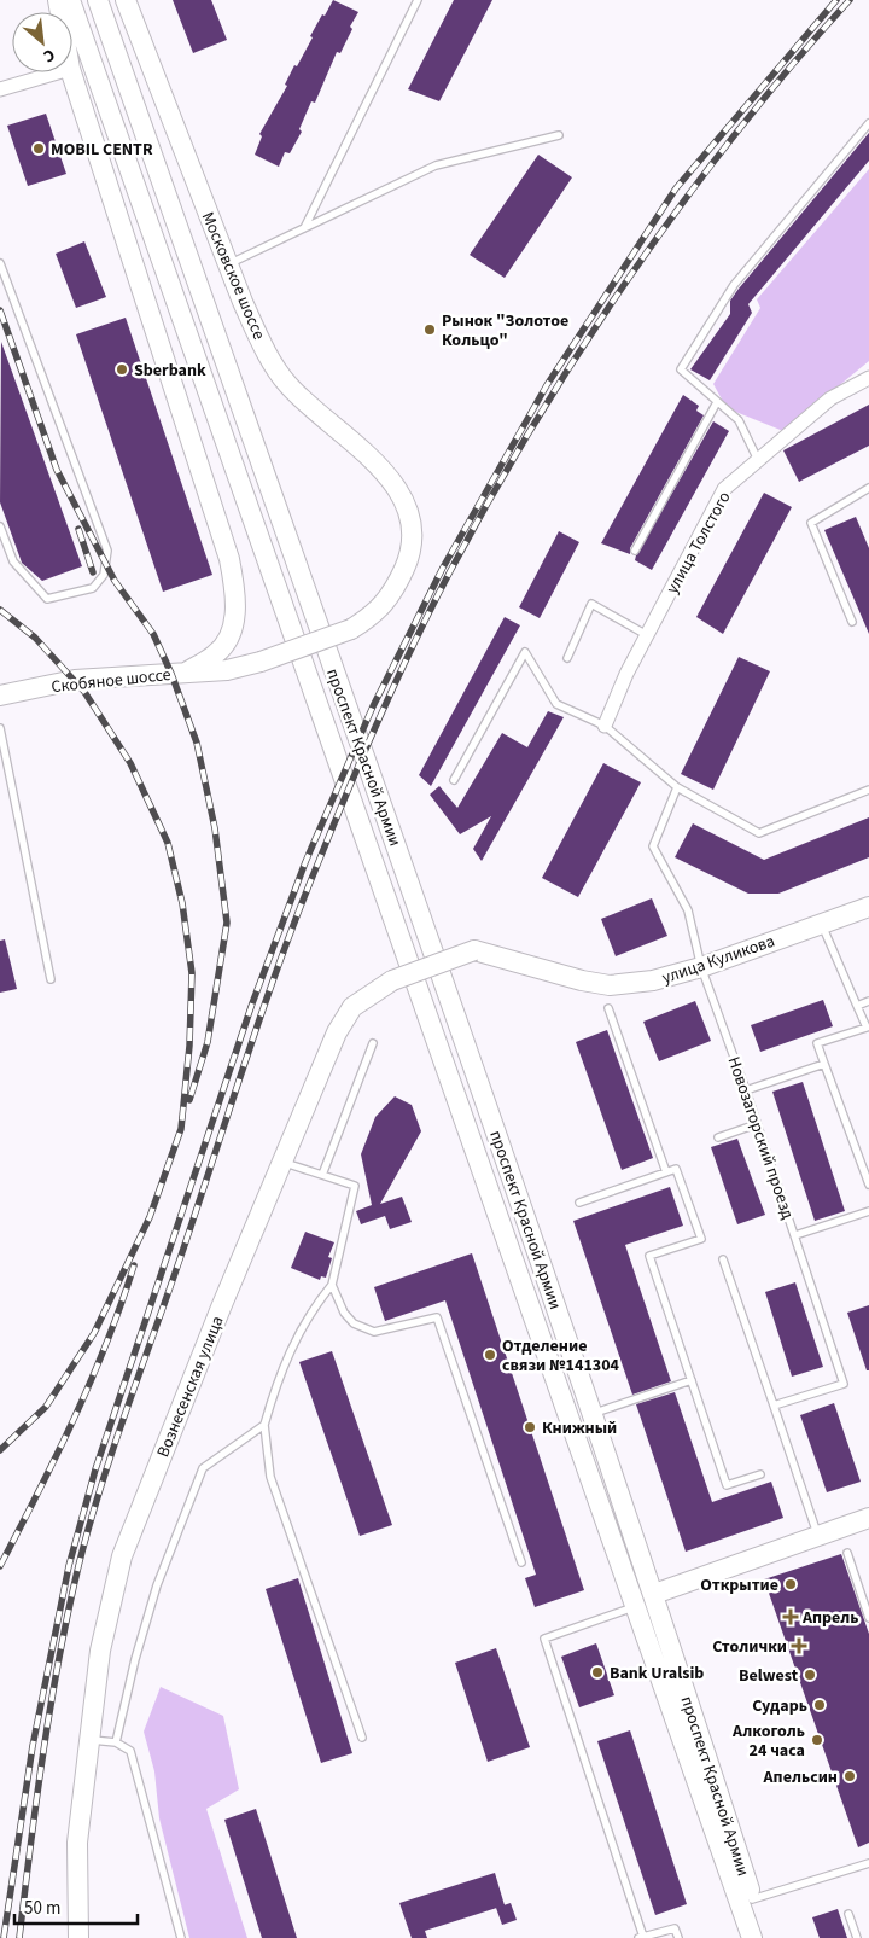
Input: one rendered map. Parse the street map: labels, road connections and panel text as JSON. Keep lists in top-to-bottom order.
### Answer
{
  "streets": {
    "main road": [
      "Московское шоссе",
      "Скобяное шоссе",
      "проспект Красной Армии",
      "улица Куликова",
      "Вознесенская улица"
    ],
    "street": ["улица Толстого"],
    "lane": ["Новозагорский проезд"]
  },
  "crossings": [
    ["Московское шоссе", "Скобяное шоссе"],
    ["Московское шоссе", "проспект Красной Армии"],
    ["улица Куликова", "Новозагорский проезд"],
    ["улица Куликова", "Вознесенская улица"]
  ],
  "places": {
    "other": [
      "MOBIL CENTR",
      "Рынок \"Золотое Кольцо\"",
      "Sberbank",
      "Отделение связи №141304",
      "Книжный",
      "Открытие",
      "Bank Uralsib",
      "Belwest",
      "Сударь",
      "Алкоголь 24 часа",
      "Апельсин"
    ],
    "health": ["Апрель", "Столички"]
  },
  "scale_bar": "50 m",
  "north": "bottom right"
}
